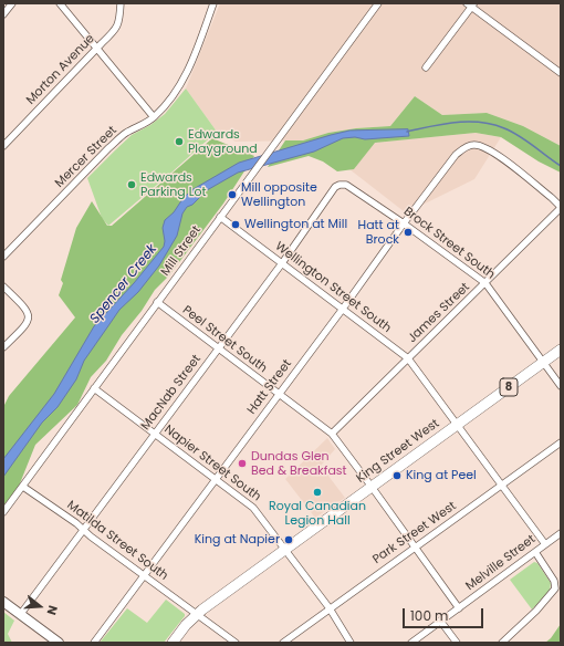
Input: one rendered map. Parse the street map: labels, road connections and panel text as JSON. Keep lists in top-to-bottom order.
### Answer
{
  "streets": {
    "main road": ["8", "King Street West"],
    "street": [
      "Morton Avenue",
      "Mercer Street",
      "Brock Street South",
      "Mill Street",
      "Wellington Street South",
      "James Street",
      "Peel Street South",
      "Hatt Street",
      "MacNab Street",
      "Napier Street South",
      "Park Street West",
      "Matilda Street South",
      "Melville Street"
    ]
  },
  "crossings": [
    ["Brock Street South", "James Street"],
    ["Brock Street South", "Hatt Street"],
    ["Brock Street South", "MacNab Street"],
    ["Brock Street South", "King Street West"],
    ["Mill Street", "Wellington Street South"],
    ["Mill Street", "Peel Street South"],
    ["Mill Street", "Napier Street South"],
    ["Mill Street", "Matilda Street South"],
    ["Wellington Street South", "James Street"],
    ["Wellington Street South", "Hatt Street"],
    ["Wellington Street South", "MacNab Street"],
    ["Wellington Street South", "King Street West"],
    ["Wellington Street South", "Park Street West"],
    ["Wellington Street South", "Melville Street"],
    ["James Street", "Peel Street South"],
    ["James Street", "Hatt Street"],
    ["Peel Street South", "Hatt Street"],
    ["Peel Street South", "MacNab Street"],
    ["Peel Street South", "King Street West"],
    ["Peel Street South", "Park Street West"],
    ["Peel Street South", "Melville Street"],
    ["Hatt Street", "Napier Street South"],
    ["Hatt Street", "Matilda Street South"],
    ["MacNab Street", "Napier Street South"],
    ["MacNab Street", "Matilda Street South"],
    ["King Street West", "Napier Street South"],
    ["King Street West", "Matilda Street South"],
    ["Napier Street South", "Park Street West"]
  ],
  "water": ["Spencer Creek"],
  "places": [
    "Edwards Playground",
    "Edwards Parking Lot",
    "Mill opposite Wellington",
    "Wellington at Mill",
    "Hatt at Brock",
    "Dundas Glen Bed & Breakfast",
    "King at Peel",
    "Royal Canadian Legion Hall",
    "King at Napier"
  ],
  "scale_bar": "100 m",
  "north": "right"
}
